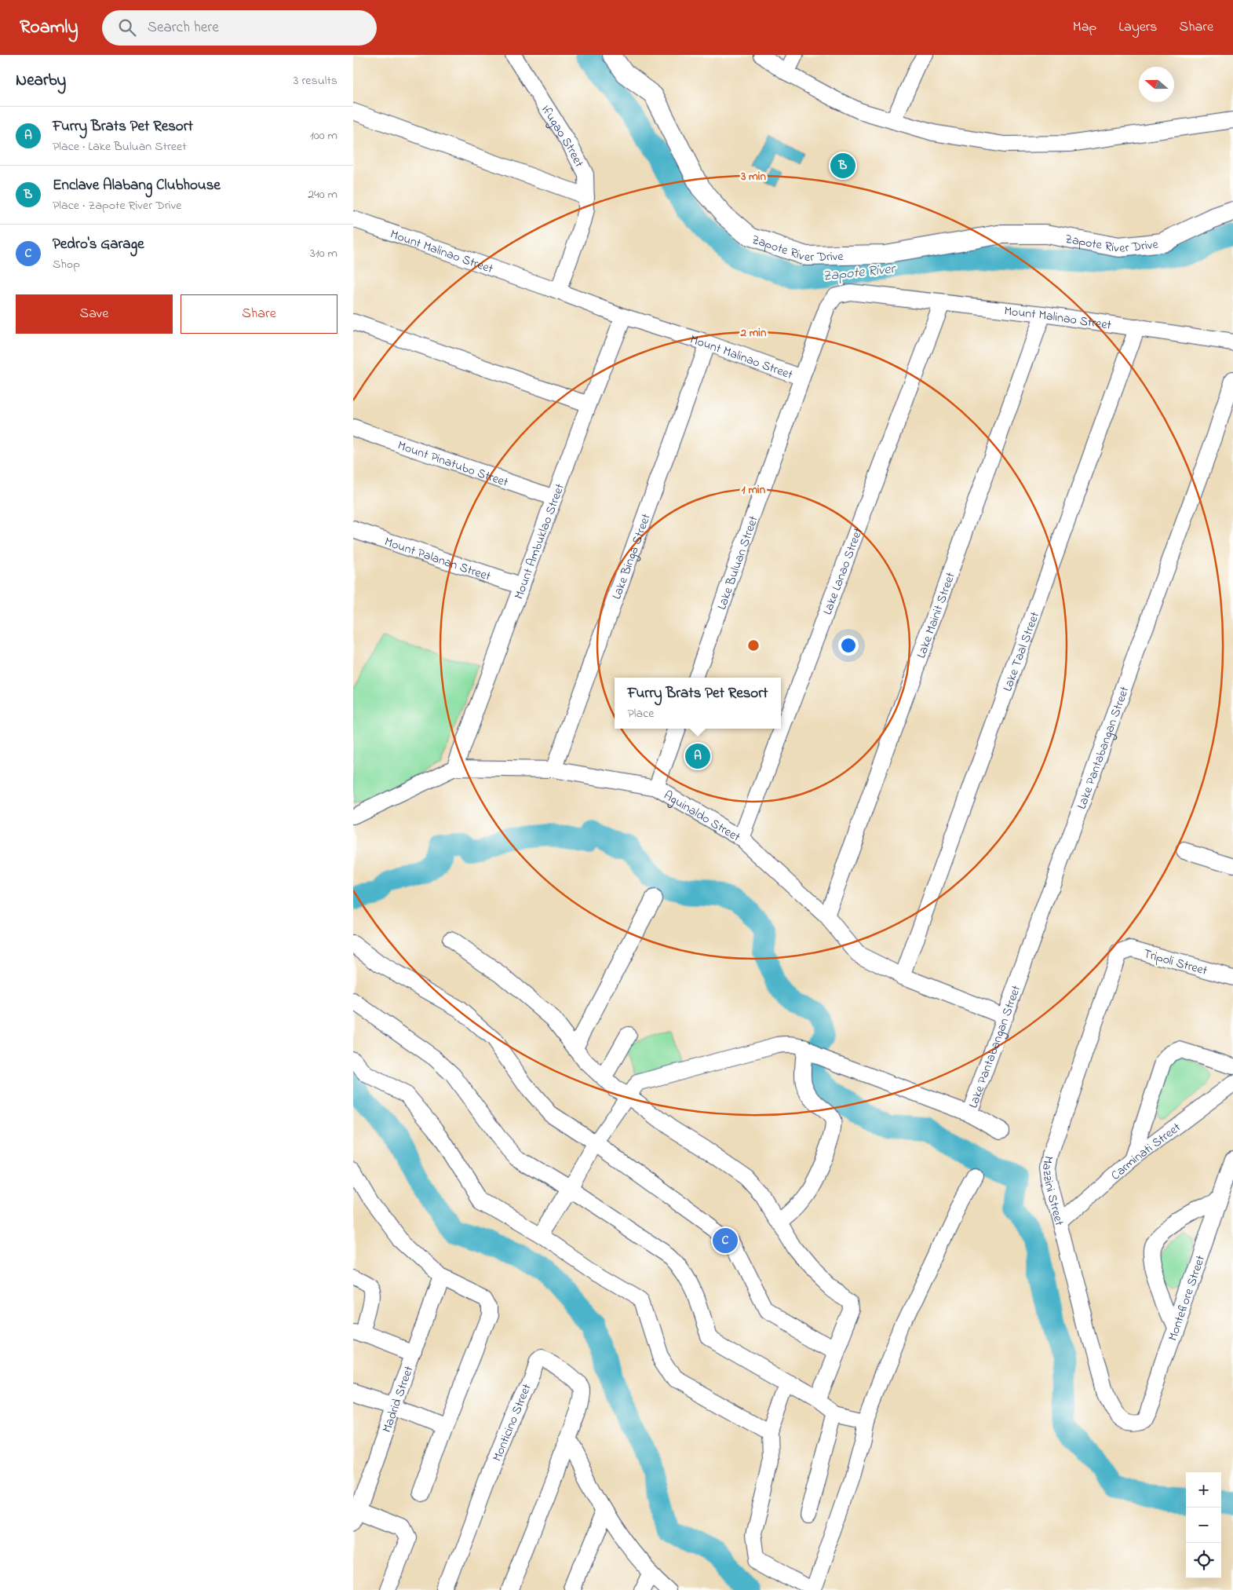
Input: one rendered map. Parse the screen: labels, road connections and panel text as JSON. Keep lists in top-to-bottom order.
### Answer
{
  "streets": {
    "street": [
      "Ifugao Street",
      "Zapote River Drive",
      "Mount Malinao Street",
      "Mount Pinatubo Street",
      "Mount Ambuklao Street",
      "Lake Binga Street",
      "Mount Palanan Street",
      "Lake Buluan Street",
      "Lake Lanao Street",
      "Lake Mainit Street",
      "Lake Taal Street",
      "Lake Pantabangan Street",
      "Aguinaldo Street",
      "Tripoli Street",
      "Carminati Street",
      "Mazzini Street",
      "Montefiore Street",
      "Madrid Street",
      "Monticino Street"
    ]
  },
  "crossings": [
    ["Ifugao Street", "Mount Malinao Street"],
    ["Mount Malinao Street", "Mount Ambuklao Street"],
    ["Mount Malinao Street", "Lake Binga Street"],
    ["Mount Malinao Street", "Lake Buluan Street"],
    ["Mount Malinao Street", "Lake Lanao Street"],
    ["Mount Malinao Street", "Lake Mainit Street"],
    ["Mount Malinao Street", "Lake Taal Street"],
    ["Mount Pinatubo Street", "Mount Ambuklao Street"],
    ["Mount Ambuklao Street", "Mount Palanan Street"],
    ["Mount Ambuklao Street", "Aguinaldo Street"],
    ["Lake Binga Street", "Aguinaldo Street"],
    ["Lake Lanao Street", "Aguinaldo Street"],
    ["Lake Mainit Street", "Aguinaldo Street"],
    ["Lake Taal Street", "Aguinaldo Street"],
    ["Lake Pantabangan Street", "Aguinaldo Street"],
    ["Tripoli Street", "Mazzini Street"],
    ["Carminati Street", "Mazzini Street"],
    ["Mazzini Street", "Montefiore Street"]
  ],
  "water": ["Zapote River"],
  "north": "left",
  "page": {
    "header": "Roamly",
    "search": "Search here",
    "nav": ["Map", "Layers", "Share"],
    "heading": ["Nearby", "3 results"],
    "list": [
      {
        "mark": "A",
        "name": "Furry Brats Pet Resort",
        "note": "Place · Lake Buluan Street",
        "value": "100 m"
      },
      {
        "mark": "B",
        "name": "Enclave Alabang Clubhouse",
        "note": "Place · Zapote River Drive",
        "value": "240 m"
      },
      {
        "mark": "C",
        "name": "Pedro's Garage",
        "note": "Shop",
        "value": "310 m"
      }
    ],
    "pins": ["B", "A", "C"],
    "buttons": ["Save", "Share"],
    "popup": ["Furry Brats Pet Resort", "Place"],
    "map_buttons": ["+", "−"]
  },
  "rings": ["3 min", "2 min", "1 min"]
}
